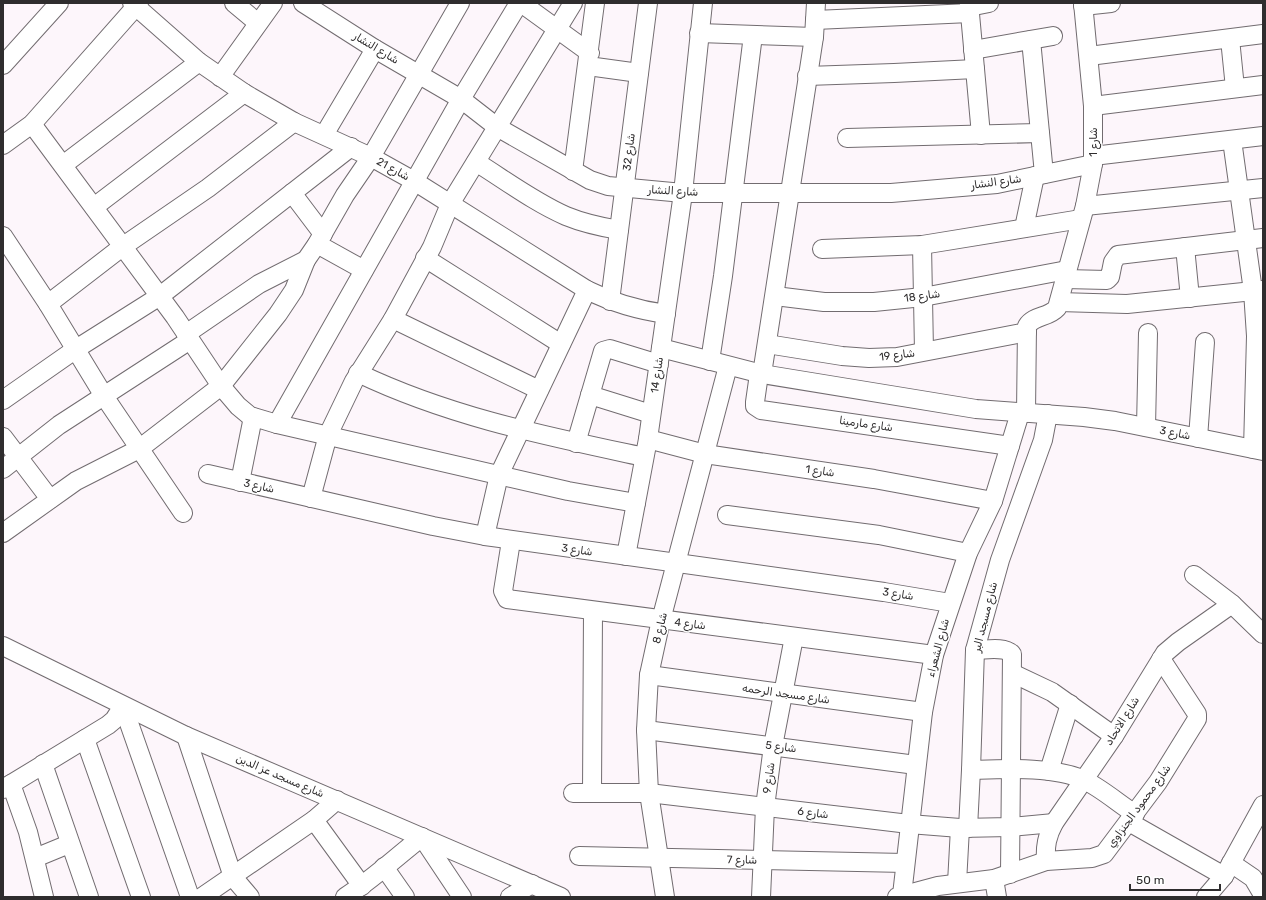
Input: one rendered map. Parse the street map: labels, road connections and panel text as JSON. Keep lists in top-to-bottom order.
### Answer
{
  "streets": {
    "street": [
      "شارع النشار",
      "شارع 1",
      "شارع 32",
      "شارع 21",
      "شارع 18",
      "شارع 19",
      "شارع 14",
      "شارع مارمينا",
      "شارع 3",
      "شارع مسجد البر",
      "شارع 4",
      "شارع 8",
      "شارع الشعراء",
      "شارع مسجد الرحمه",
      "شارع الاتحاد",
      "شارع 5",
      "شارع مسجد عز الدين",
      "شارع 9",
      "شارع محمود الجنزاوي",
      "شارع 6",
      "شارع 7"
    ]
  },
  "crossings": [
    ["شارع النشار", "شارع 1"],
    ["شارع النشار", "شارع 32"],
    ["شارع النشار", "شارع 14"],
    ["شارع 1", "شارع 18"],
    ["شارع 1", "شارع 19"],
    ["شارع 1", "شارع 14"],
    ["شارع 1", "شارع 8"],
    ["شارع 1", "شارع الشعراء"],
    ["شارع 32", "شارع 21"],
    ["شارع 21", "شارع 14"],
    ["شارع 14", "شارع 3"],
    ["شارع مارمينا", "شارع 3"],
    ["شارع مارمينا", "شارع الشعراء"],
    ["شارع 3", "شارع مسجد البر"],
    ["شارع 3", "شارع 4"],
    ["شارع 3", "شارع 8"],
    ["شارع 3", "شارع الشعراء"],
    ["شارع مسجد البر", "شارع محمود الجنزاوي"],
    ["شارع مسجد البر", "شارع 6"],
    ["شارع 4", "شارع 8"],
    ["شارع 4", "شارع الشعراء"],
    ["شارع 4", "شارع 9"],
    ["شارع 8", "شارع مسجد الرحمه"],
    ["شارع 8", "شارع 5"],
    ["شارع 8", "شارع 6"],
    ["شارع 8", "شارع 7"],
    ["شارع الشعراء", "شارع مسجد الرحمه"],
    ["شارع الشعراء", "شارع 5"],
    ["شارع الشعراء", "شارع محمود الجنزاوي"],
    ["شارع الشعراء", "شارع 6"],
    ["شارع الشعراء", "شارع 7"],
    ["شارع مسجد الرحمه", "شارع 9"],
    ["شارع الاتحاد", "شارع محمود الجنزاوي"],
    ["شارع الاتحاد", "شارع 6"],
    ["شارع 5", "شارع 9"],
    ["شارع 9", "شارع 6"],
    ["شارع 9", "شارع 7"]
  ],
  "scale_bar": "50 m"
}
